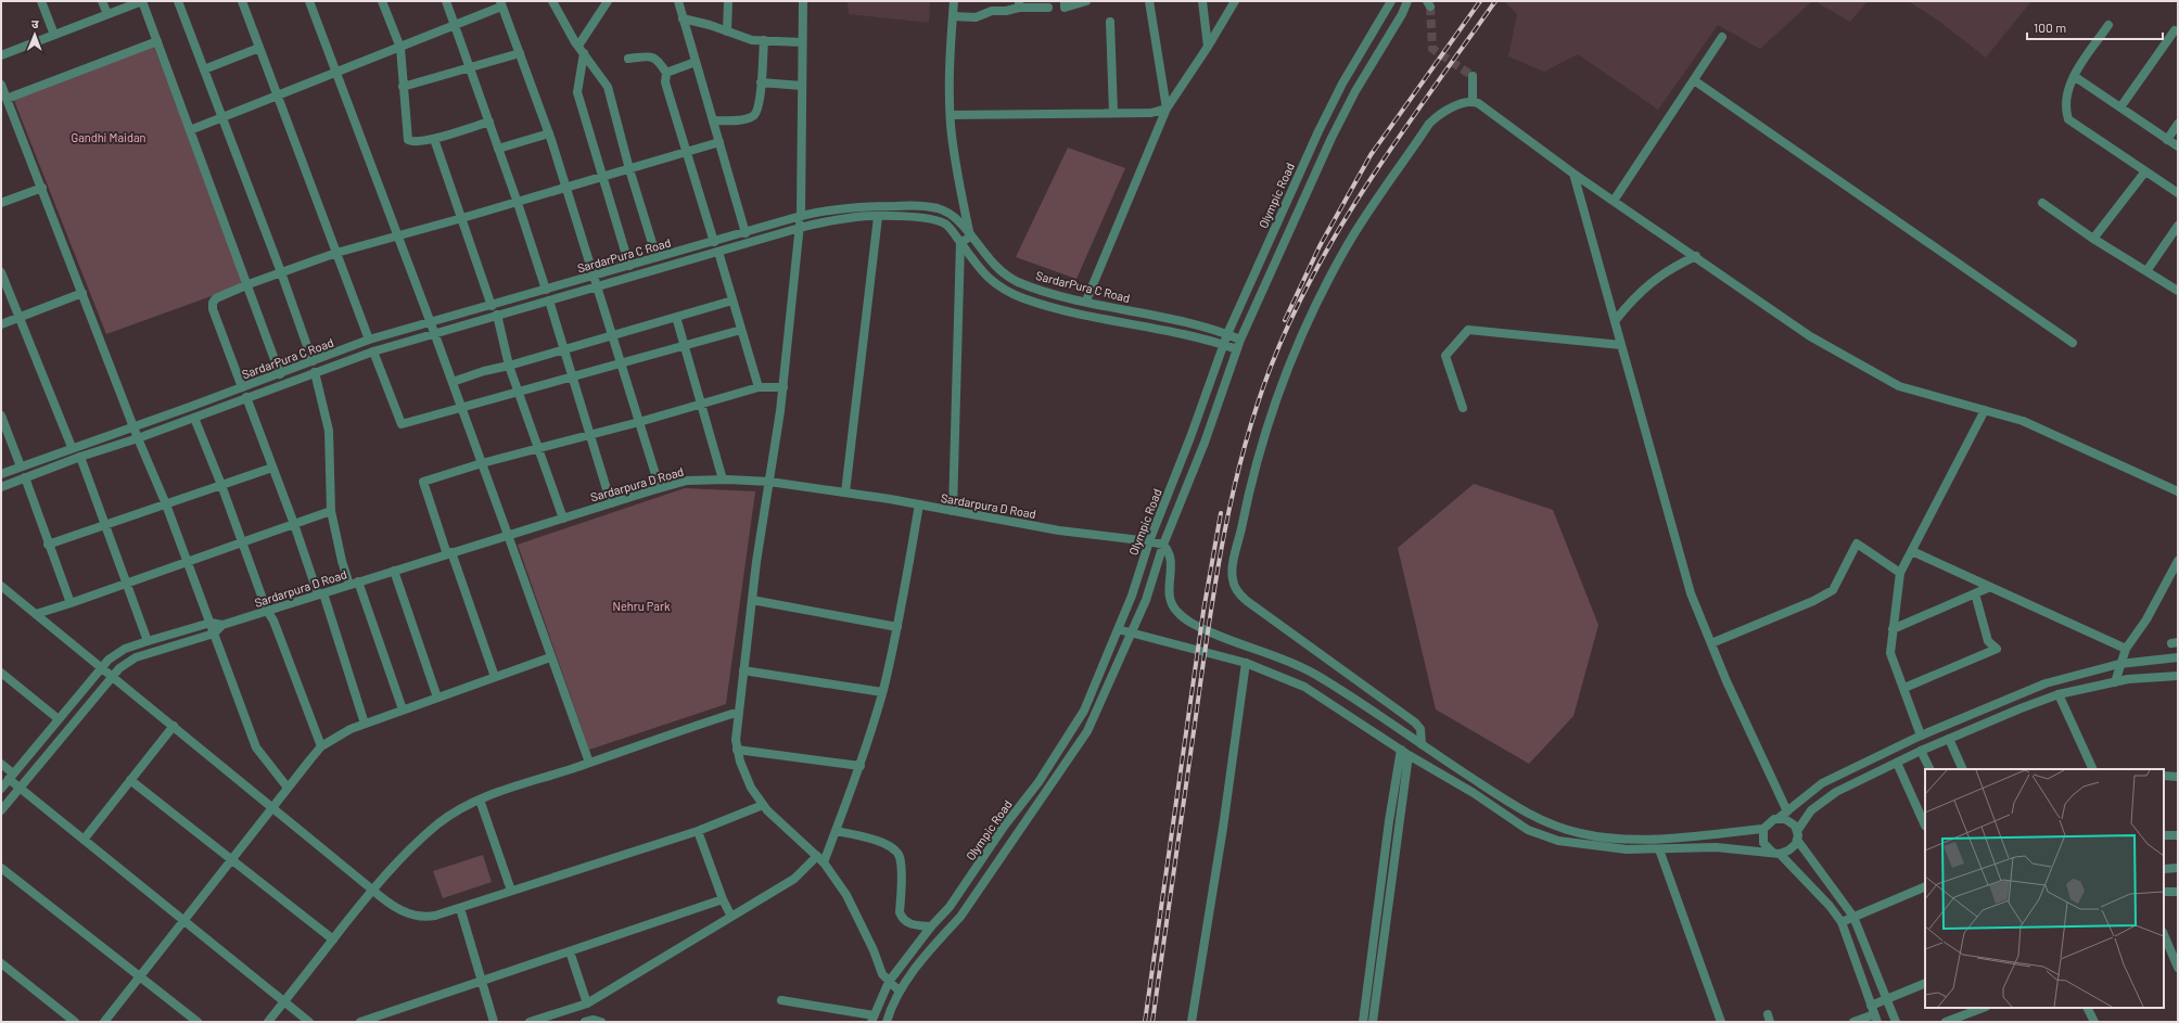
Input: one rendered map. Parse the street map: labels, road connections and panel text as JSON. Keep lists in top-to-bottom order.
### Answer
{
  "streets": {
    "street": ["Olympic Road", "SardarPura C Road", "Sardarpura D Road"]
  },
  "crossings": [
    ["Olympic Road", "SardarPura C Road"],
    ["Olympic Road", "Sardarpura D Road"]
  ],
  "parks": ["Gandhi Maidan", "Nehru Park"],
  "scale_bar": "100 m",
  "north": "top"
}
